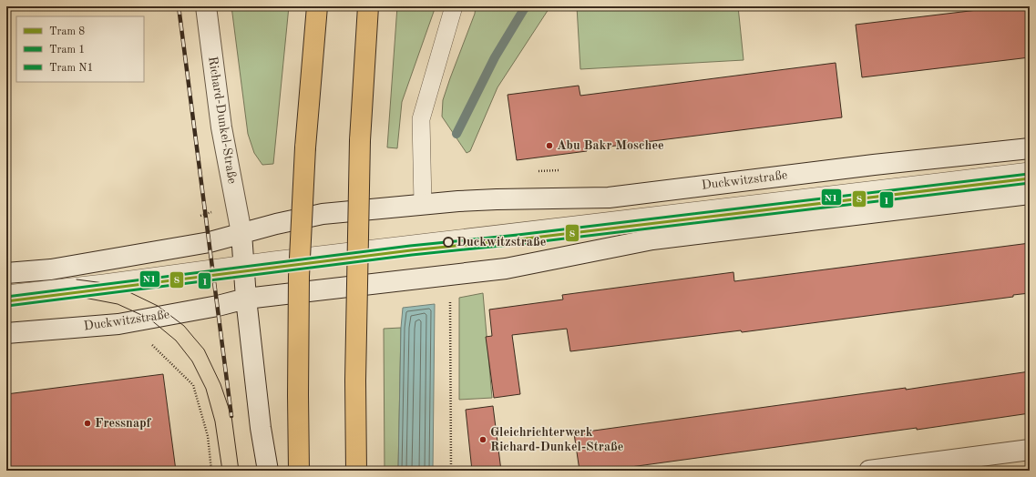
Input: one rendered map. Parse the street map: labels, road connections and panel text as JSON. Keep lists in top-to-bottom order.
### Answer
{
  "streets": {
    "main road": ["Richard-Dunkel-Straße", "Duckwitzstraße"]
  },
  "crossings": [
    ["Richard-Dunkel-Straße", "Duckwitzstraße"]
  ],
  "places": [
    "Abu Bakr Moschee",
    "Duckwitzstraße",
    "Fressnapf",
    "Gleichrichterwerk Richard-Dunkel-Straße"
  ],
  "lines": ["tram line N1", "tram line 8", "tram line 1"],
  "legend": ["Tram 8", "Tram 1", "Tram N1"]
}
